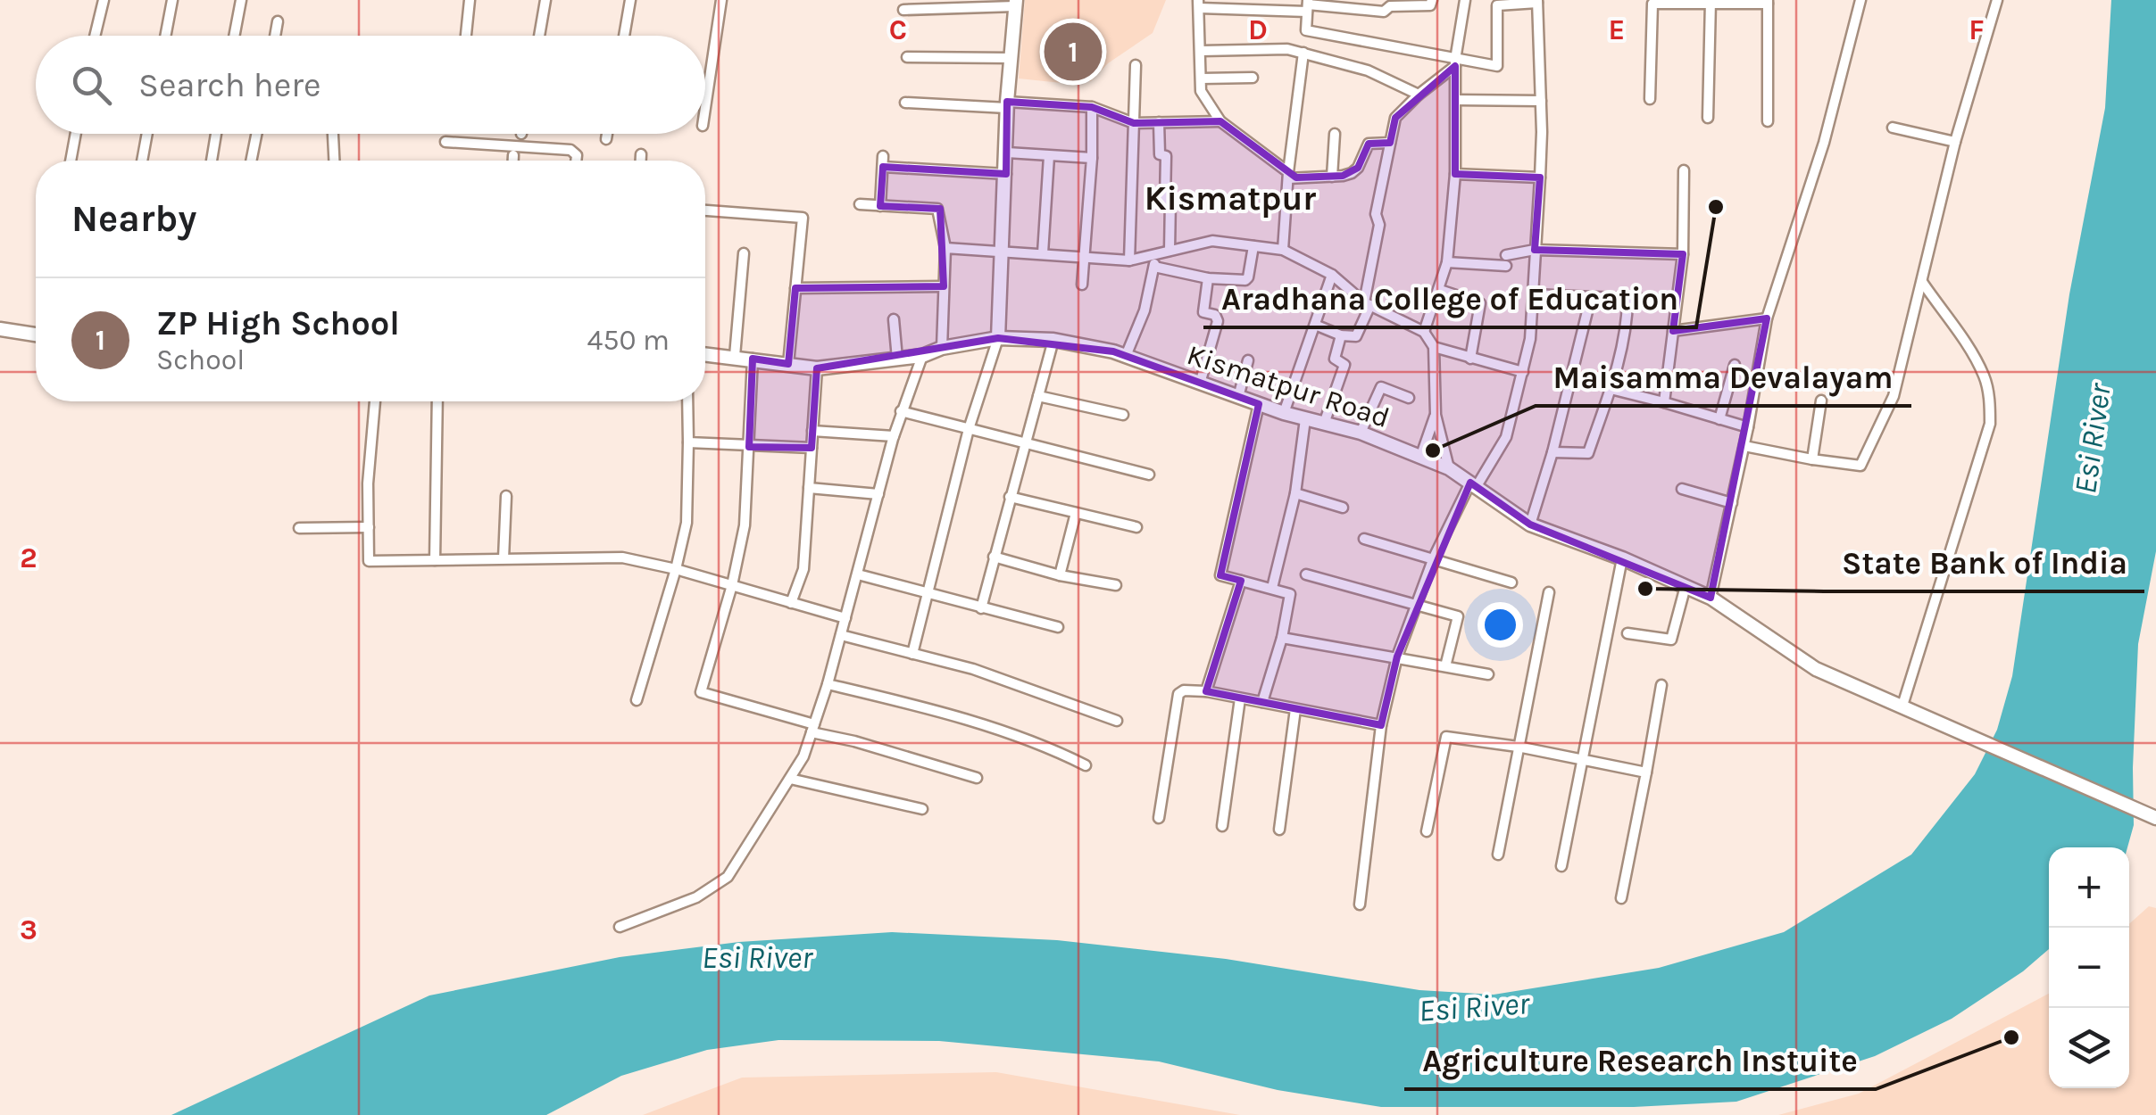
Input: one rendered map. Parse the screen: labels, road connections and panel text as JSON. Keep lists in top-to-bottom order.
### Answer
{
  "streets": {
    "street": ["Kismatpur Road"]
  },
  "districts": ["Kismatpur"],
  "water": ["Esi River"],
  "places": [
    "Aradhana College of Education",
    "Maisamma Devalayam",
    "State Bank of India",
    "Agriculture Research Instuite"
  ],
  "page": {
    "pins": "1",
    "search": "Search here",
    "heading": "Nearby",
    "list": [
      {
        "mark": "1",
        "name": "ZP High School",
        "note": "School",
        "value": "450 m"
      }
    ],
    "map_buttons": ["+", "−"]
  },
  "grid": {
    "columns": [
      "C",
      "D",
      "E",
      "F"
    ],
    "rows": ["2", "3"]
  }
}
